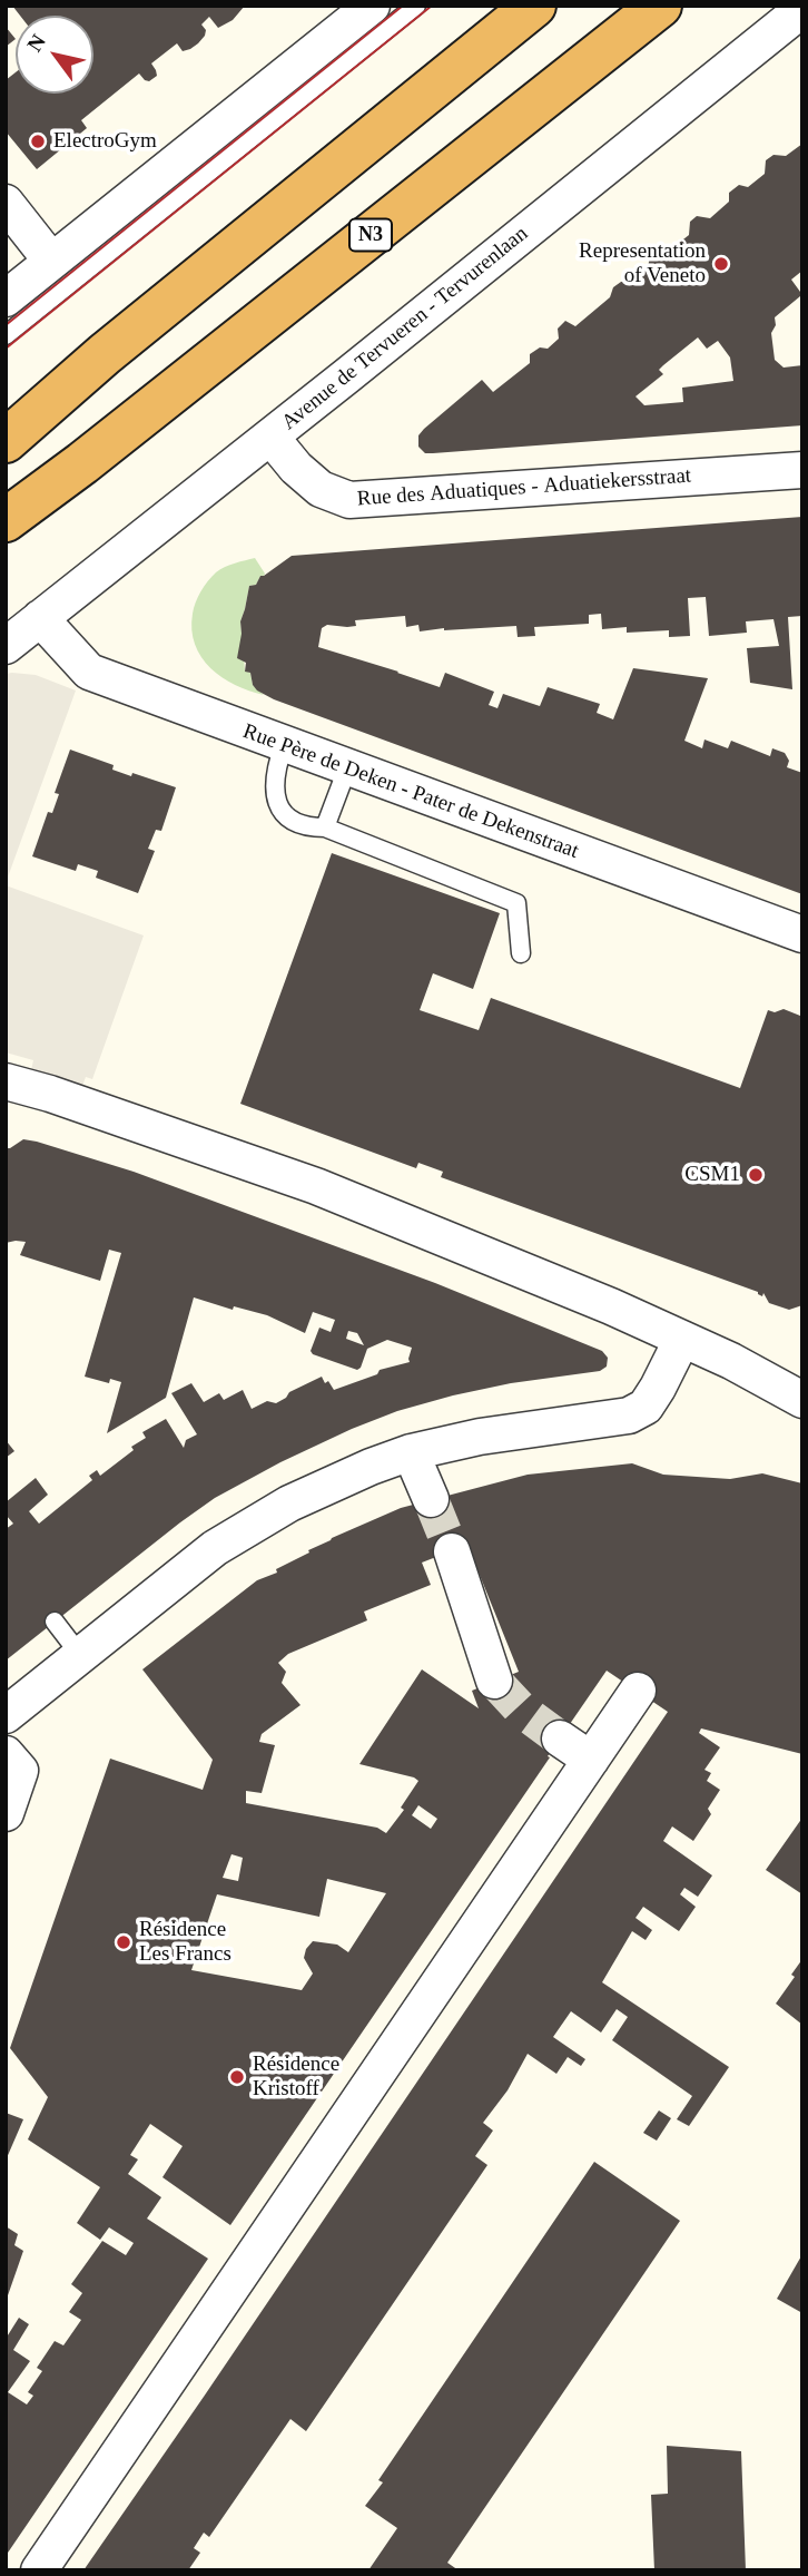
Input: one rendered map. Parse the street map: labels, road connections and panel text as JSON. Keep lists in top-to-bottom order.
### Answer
{
  "streets": {
    "highway": ["N3"],
    "street": ["Avenue de Tervueren - Tervurenlaan", "Rue des Aduatiques - Aduatiekersstraat", "Rue Père de Deken - Pater de Dekenstraat"]
  },
  "crossings": [
    ["Avenue de Tervueren - Tervurenlaan", "Rue des Aduatiques - Aduatiekersstraat"],
    ["Avenue de Tervueren - Tervurenlaan", "Rue Père de Deken - Pater de Dekenstraat"]
  ],
  "places": [
    "ElectroGym",
    "Representation of Veneto",
    "CSM1",
    "Résidence Les Francs",
    "Résidence Kristoff"
  ],
  "north": "top left"
}
